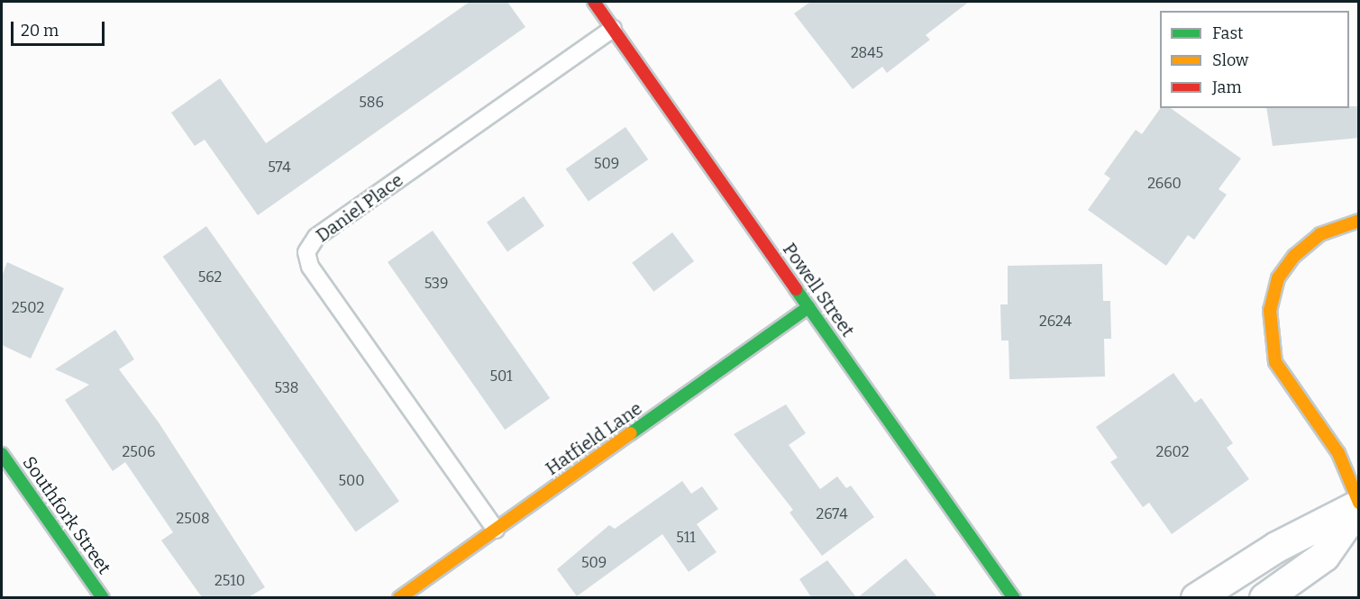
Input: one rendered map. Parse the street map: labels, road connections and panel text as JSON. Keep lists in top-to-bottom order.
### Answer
{
  "streets": {
    "street": ["Powell Street", "Hatfield Lane", "Southfork Street"],
    "lane": ["Daniel Place"]
  },
  "crossings": [
    ["Daniel Place", "Powell Street"],
    ["Daniel Place", "Hatfield Lane"],
    ["Powell Street", "Hatfield Lane"]
  ],
  "house_numbers": [
    "2845",
    "586",
    "509",
    "574",
    "2660",
    "562",
    "539",
    "2502",
    "2624",
    "501",
    "538",
    "2506",
    "2602",
    "500",
    "2674",
    "2508",
    "511",
    "509",
    "2510"
  ],
  "legend": ["Fast", "Slow", "Jam"],
  "scale_bar": "20 m"
}
